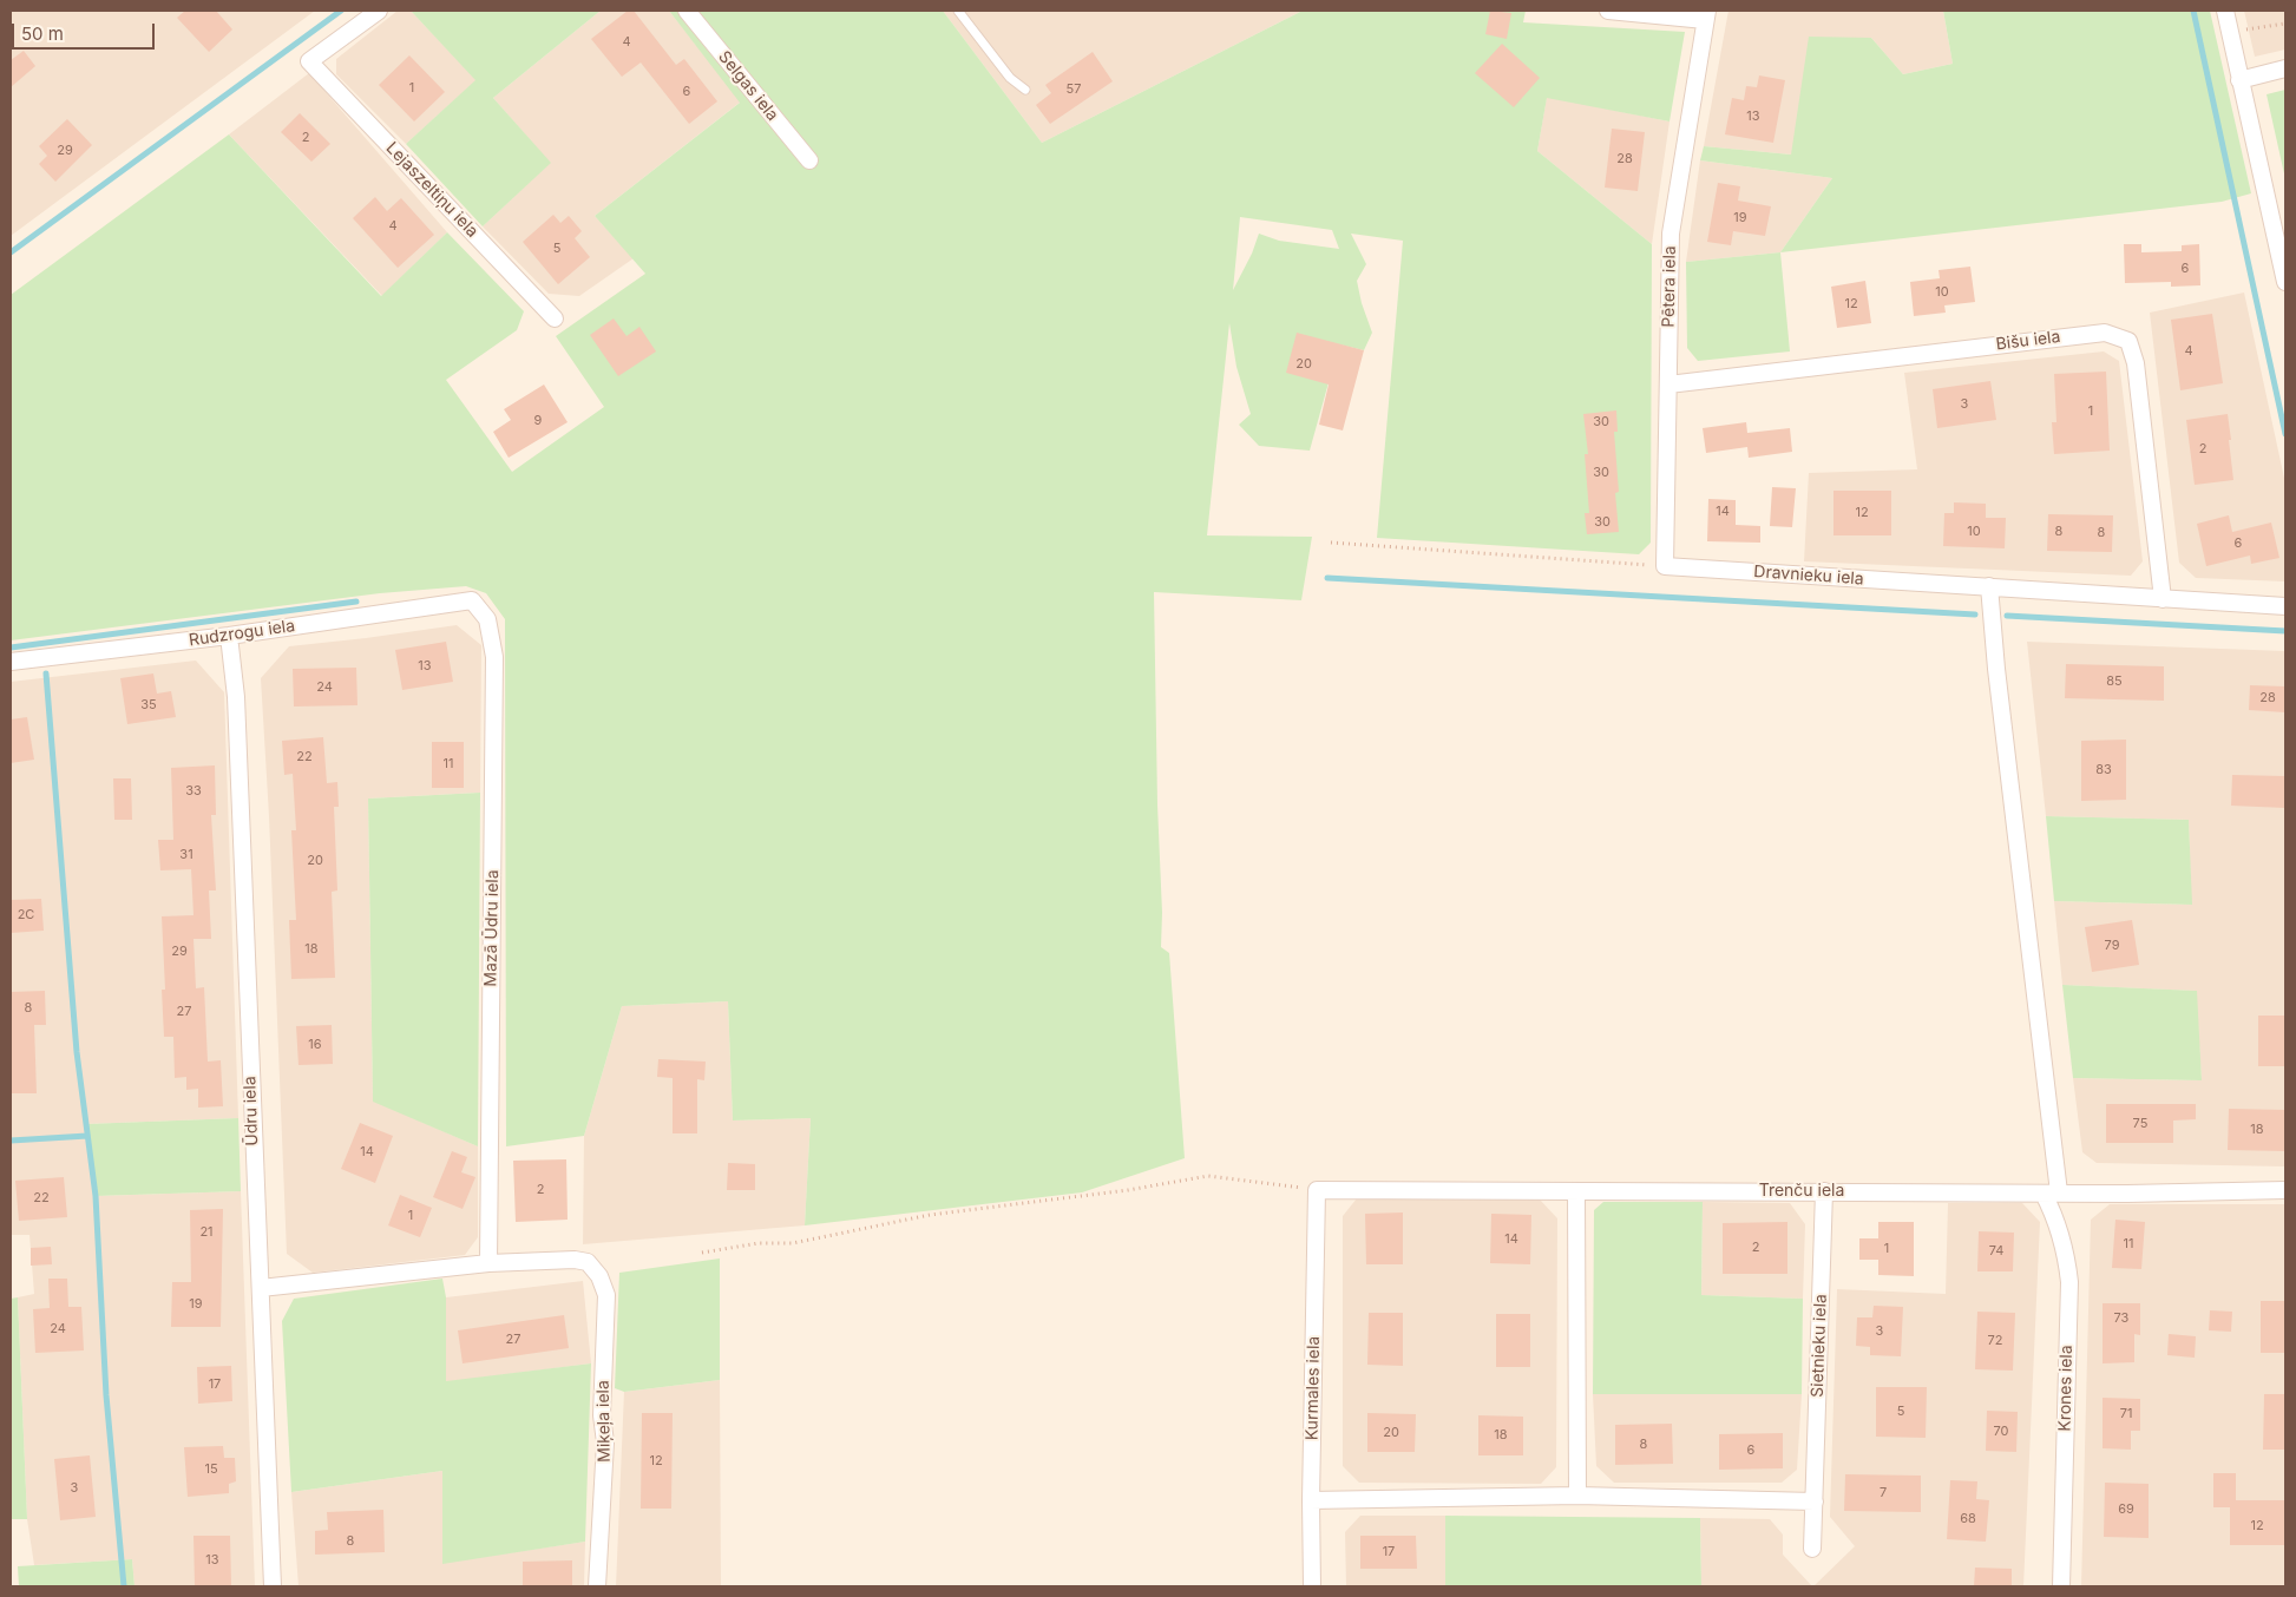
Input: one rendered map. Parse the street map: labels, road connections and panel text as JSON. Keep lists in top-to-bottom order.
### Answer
{
  "streets": {
    "street": [
      "Selgas iela",
      "Lejaszeltiņu iela",
      "Pētera iela",
      "Bišu iela",
      "Dravnieku iela",
      "Rudzrogu iela",
      "Mazā Ūdru iela",
      "Ūdru iela",
      "Trenču iela",
      "Sietnieku iela",
      "Kurmales iela",
      "Krones iela",
      "Miķeļa iela"
    ]
  },
  "crossings": [
    ["Pētera iela", "Bišu iela"],
    ["Pētera iela", "Dravnieku iela"],
    ["Bišu iela", "Dravnieku iela"],
    ["Dravnieku iela", "Krones iela"],
    ["Rudzrogu iela", "Mazā Ūdru iela"],
    ["Rudzrogu iela", "Ūdru iela"],
    ["Mazā Ūdru iela", "Miķeļa iela"],
    ["Trenču iela", "Sietnieku iela"],
    ["Trenču iela", "Kurmales iela"],
    ["Trenču iela", "Krones iela"]
  ],
  "house_numbers": [
    "4",
    "1",
    "57",
    "6",
    "13",
    "2",
    "29",
    "28",
    "19",
    "4",
    "5",
    "6",
    "10",
    "12",
    "4",
    "20",
    "3",
    "1",
    "9",
    "30",
    "2",
    "30",
    "14",
    "12",
    "30",
    "10",
    "8",
    "8",
    "6",
    "13",
    "85",
    "24",
    "28",
    "35",
    "22",
    "11",
    "83",
    "33",
    "31",
    "20",
    "2C",
    "79",
    "18",
    "29",
    "8",
    "27",
    "16",
    "75",
    "18",
    "14",
    "2",
    "22",
    "1",
    "21",
    "14",
    "11",
    "2",
    "1",
    "74",
    "19",
    "73",
    "24",
    "3",
    "27",
    "72",
    "17",
    "5",
    "71",
    "70",
    "20",
    "18",
    "8",
    "6",
    "12",
    "15",
    "3",
    "7",
    "69",
    "68",
    "12",
    "8",
    "17",
    "13"
  ],
  "scale_bar": "50 m"
}
